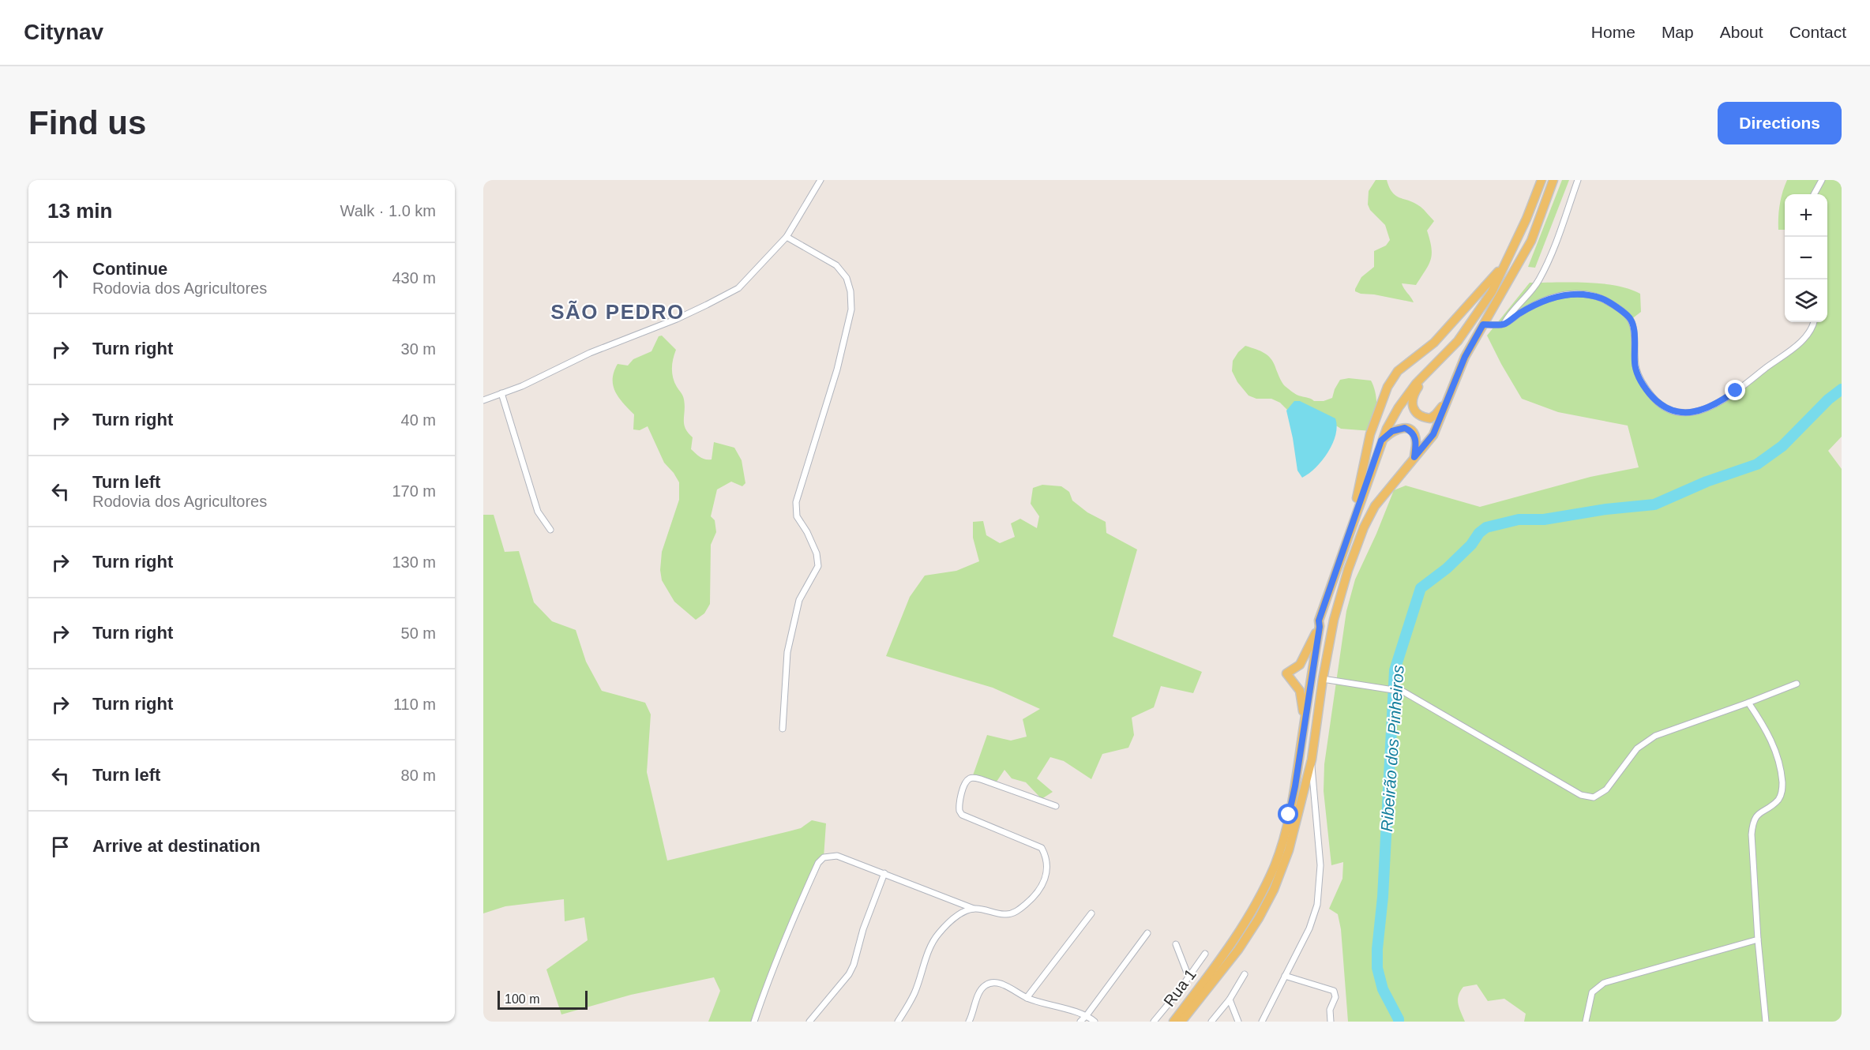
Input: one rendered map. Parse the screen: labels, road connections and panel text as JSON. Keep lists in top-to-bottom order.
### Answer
{
  "streets": {
    "street": ["Rua 1"]
  },
  "districts": ["SÃO PEDRO"],
  "water": ["Ribeirão dos Pinheiros"],
  "scale_bar": "100 m",
  "page": {
    "header": "Citynav",
    "nav": [
      "Home",
      "Map",
      "About",
      "Contact"
    ],
    "buttons": "Directions",
    "title": "Find us",
    "heading": ["13 min", "Walk · 1.0 km"],
    "map_buttons": ["+", "−"],
    "list": [
      ["Continue", "Rodovia dos Agricultores", "430 m"],
      ["Turn right", "30 m"],
      ["Turn right", "40 m"],
      ["Turn left", "Rodovia dos Agricultores", "170 m"],
      ["Turn right", "130 m"],
      ["Turn right", "50 m"],
      ["Turn right", "110 m"],
      ["Turn left", "80 m"],
      "Arrive at destination"
    ],
    "scale": "100 m"
  }
}
